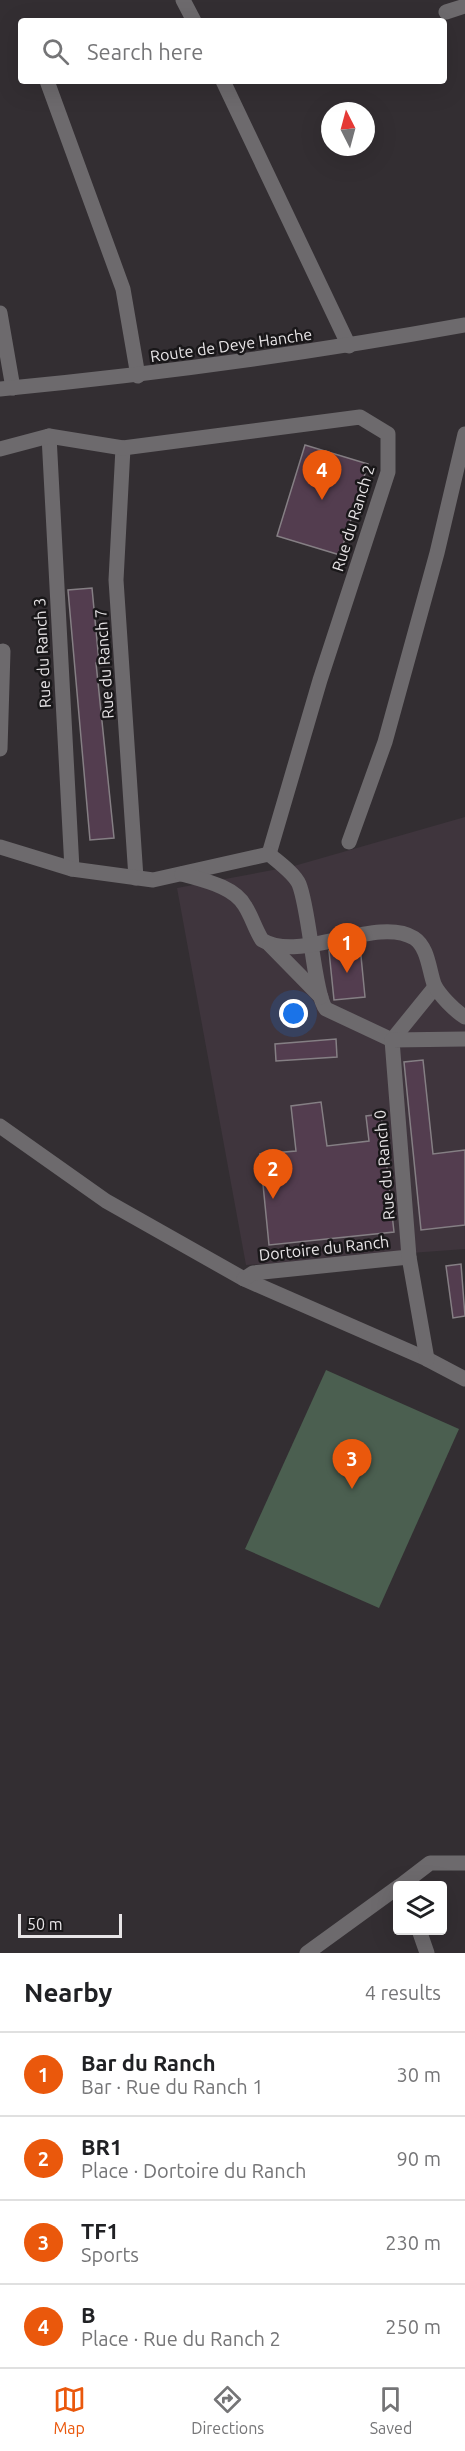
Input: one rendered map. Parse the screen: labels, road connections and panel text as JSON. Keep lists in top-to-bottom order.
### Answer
{
  "streets": {
    "street": [
      "Route de Deye Hanche",
      "Rue du Ranch 2",
      "Rue du Ranch 3",
      "Rue du Ranch 7",
      "Rue du Ranch 0",
      "Dortoire du Ranch"
    ]
  },
  "crossings": [
    ["Rue du Ranch 2", "Rue du Ranch 3"],
    ["Rue du Ranch 2", "Rue du Ranch 7"],
    ["Rue du Ranch 0", "Dortoire du Ranch"]
  ],
  "scale_bar": "50 m",
  "north": "top",
  "page": {
    "search": "Search here",
    "pins": [
      "4",
      "1",
      "2",
      "3"
    ],
    "scale": "50 m",
    "heading": ["Nearby", "4 results"],
    "list": [
      {
        "mark": "1",
        "name": "Bar du Ranch",
        "note": "Bar · Rue du Ranch 1",
        "value": "30 m"
      },
      {
        "mark": "2",
        "name": "BR1",
        "note": "Place · Dortoire du Ranch",
        "value": "90 m"
      },
      {
        "mark": "3",
        "name": "TF1",
        "note": "Sports",
        "value": "230 m"
      },
      {
        "mark": "4",
        "name": "B",
        "note": "Place · Rue du Ranch 2",
        "value": "250 m"
      }
    ],
    "nav": ["Map", "Directions", "Saved"]
  }
}
